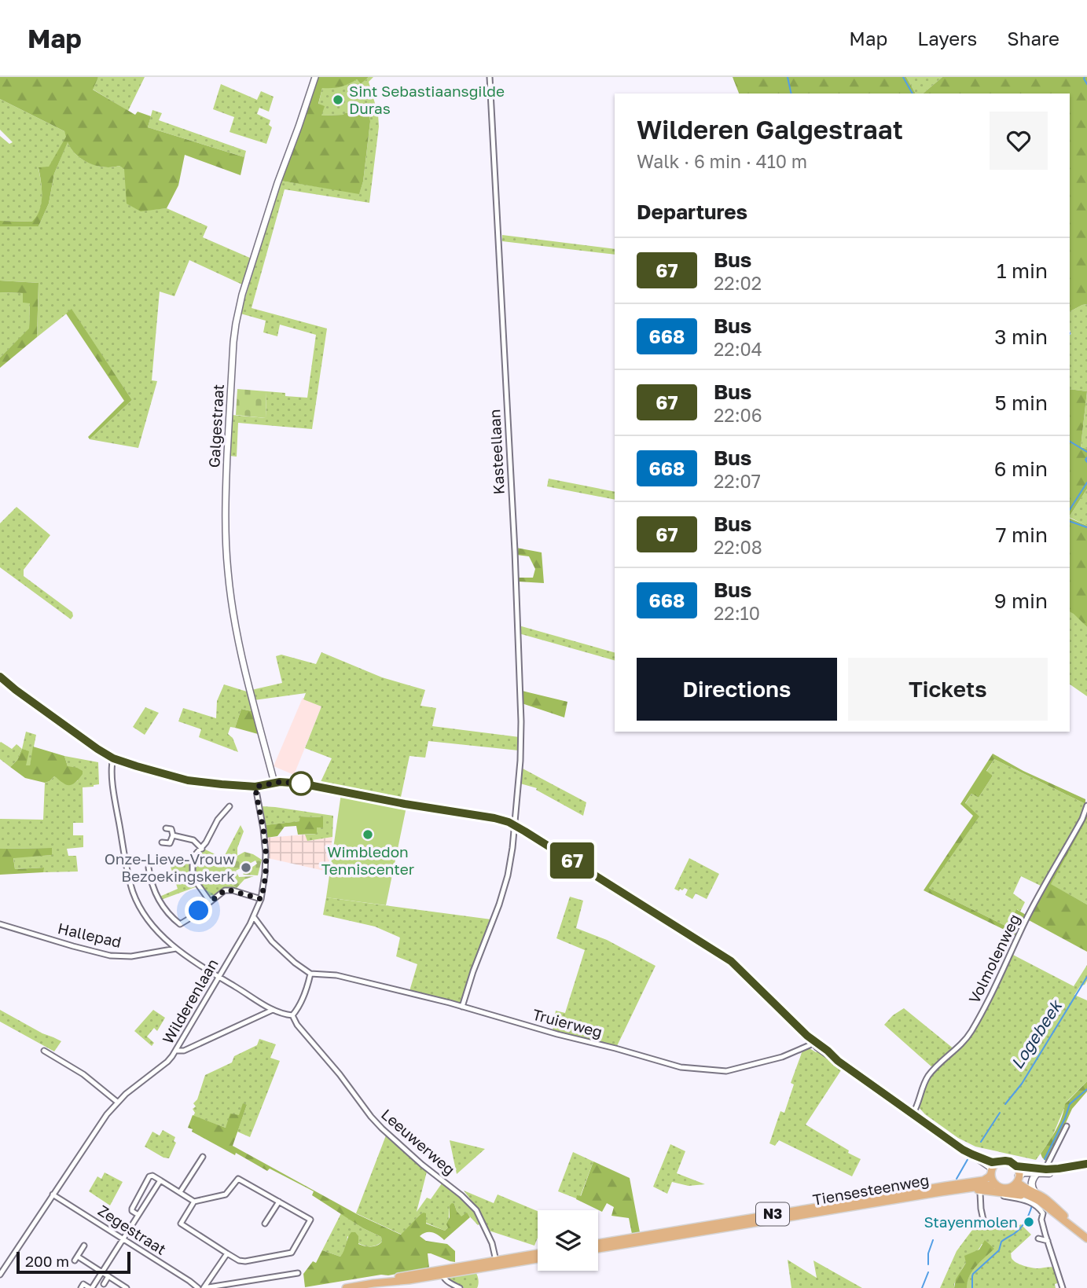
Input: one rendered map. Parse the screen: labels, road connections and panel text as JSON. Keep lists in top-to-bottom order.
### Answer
{
  "streets": {
    "main road": ["Tiensesteenweg", "N3"],
    "street": [
      "Galgestraat",
      "Kasteellaan",
      "Hallepad",
      "Volmolenweg",
      "Wilderenlaan",
      "Truierweg",
      "Leeuwerweg",
      "Zegestraat"
    ]
  },
  "crossings": [
    ["Kasteellaan", "Truierweg"],
    ["Wilderenlaan", "Zegestraat"],
    ["Tiensesteenweg", "N3"]
  ],
  "water": ["Logebeek"],
  "places": [
    "Sint Sebastiaansgilde Duras",
    "Wimbledon Tenniscenter",
    "Onze-Lieve-Vrouw Bezoekingskerk",
    "Stayenmolen"
  ],
  "lines": ["bus line 67"],
  "scale_bar": "200 m",
  "page": {
    "header": "Map",
    "nav": ["Map", "Layers", "Share"],
    "on_map": "67",
    "heading": [
      ["Wilderen Galgestraat", "Walk · 6 min · 410 m"],
      "Departures"
    ],
    "list": [
      {
        "mark": "67",
        "name": "Bus",
        "note": "22:02",
        "value": "1 min"
      },
      {
        "mark": "668",
        "name": "Bus",
        "note": "22:04",
        "value": "3 min"
      },
      {
        "mark": "67",
        "name": "Bus",
        "note": "22:06",
        "value": "5 min"
      },
      {
        "mark": "668",
        "name": "Bus",
        "note": "22:07",
        "value": "6 min"
      },
      {
        "mark": "67",
        "name": "Bus",
        "note": "22:08",
        "value": "7 min"
      },
      {
        "mark": "668",
        "name": "Bus",
        "note": "22:10",
        "value": "9 min"
      }
    ],
    "buttons": ["Directions", "Tickets"],
    "scale": "200 m"
  }
}
